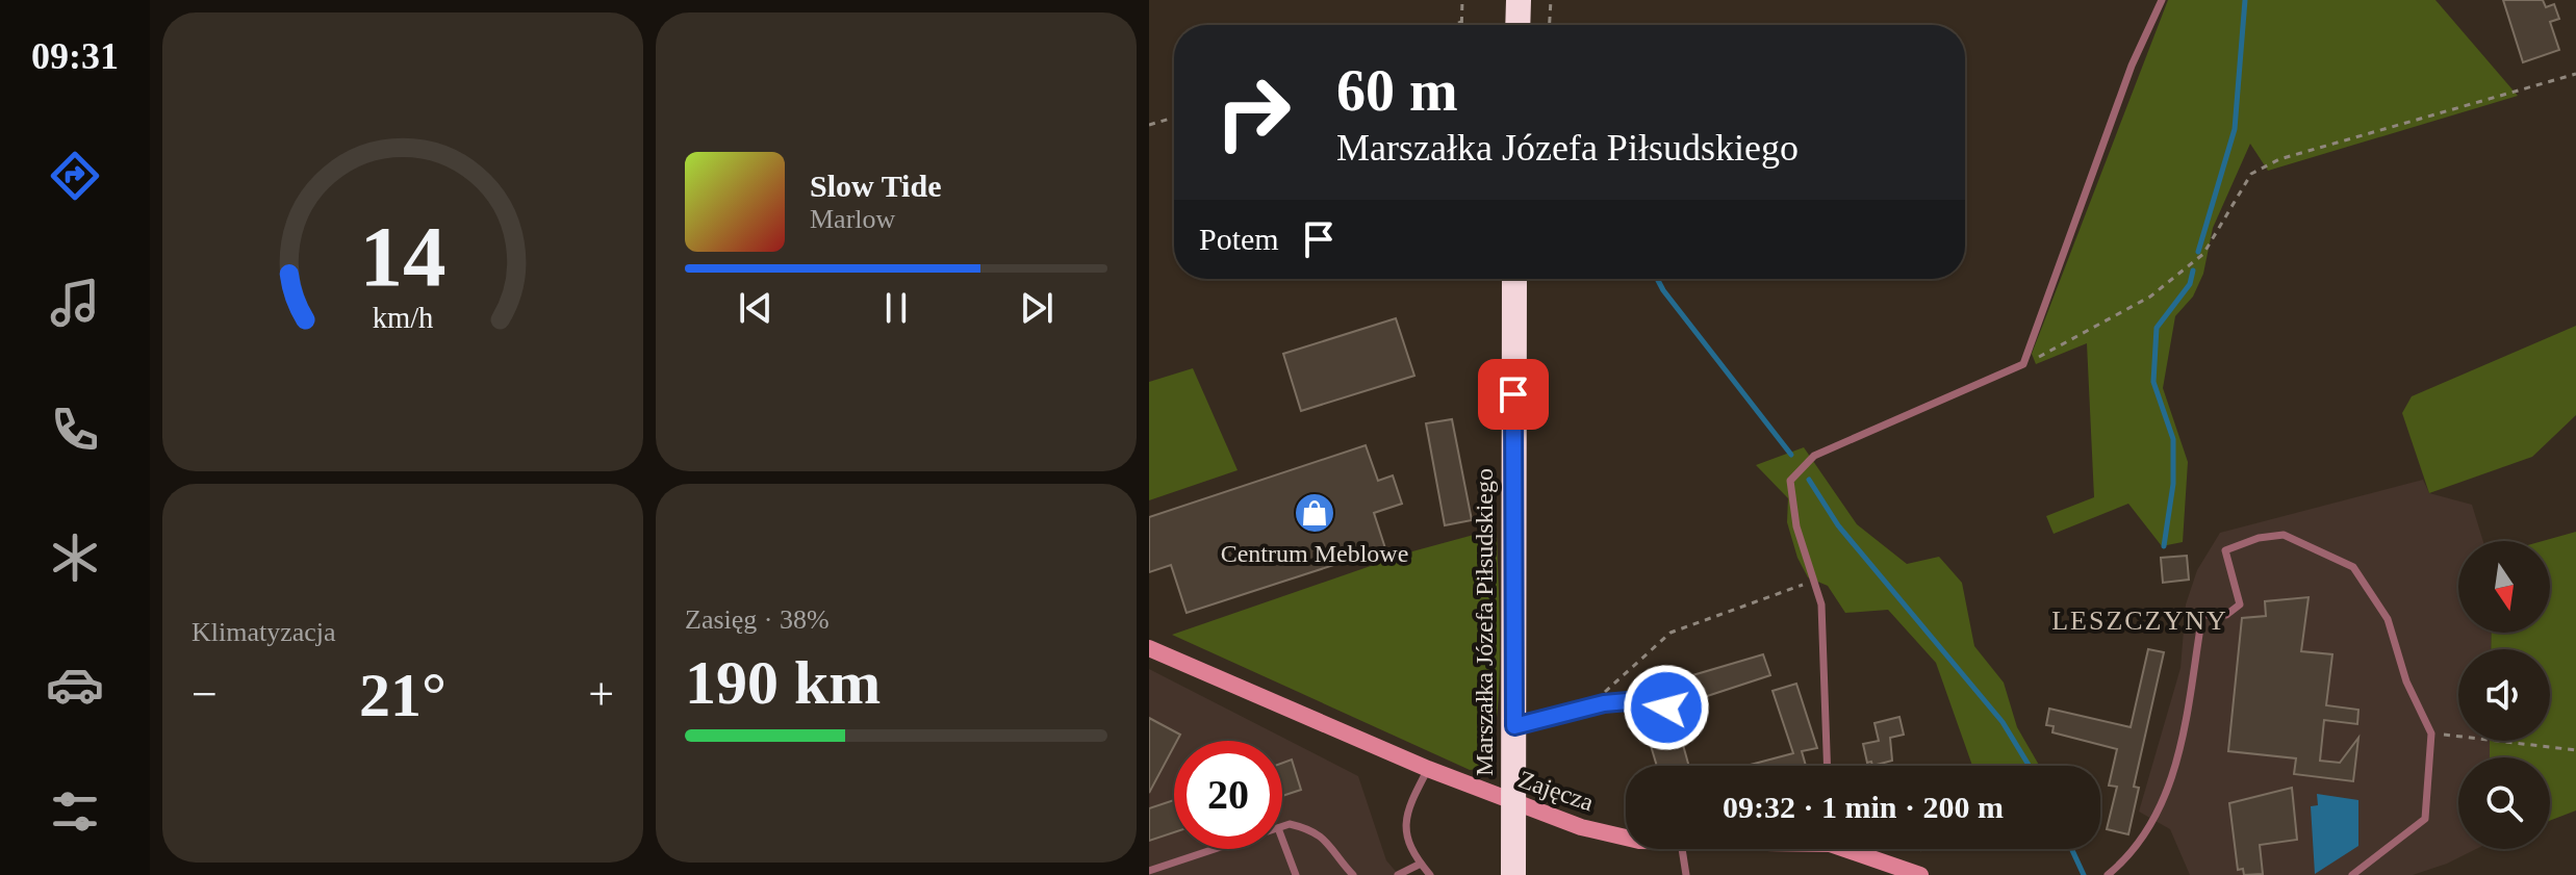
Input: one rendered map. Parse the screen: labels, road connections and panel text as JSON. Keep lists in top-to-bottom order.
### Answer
{
  "streets": {
    "highway": ["Marszałka Józefa Piłsudskiego"],
    "street": ["Zajęcza"]
  },
  "crossings": [
    ["Marszałka Józefa Piłsudskiego", "Zajęcza"]
  ],
  "districts": ["LESZCZYNY"],
  "places": {
    "shop": ["Centrum Meblowe"]
  },
  "north": "bottom",
  "page": {
    "tabs": "09:31",
    "turn": ["60 m", "Marszałka Józefa Piłsudskiego"],
    "song": ["Slow Tide", "Marlow"],
    "then": "Potem",
    "tile": [
      "Klimatyzacja",
      ["Zasięg · 38%", "190 km"]
    ],
    "heat": ["−", "21°", "+"],
    "limit": "20",
    "trip": "09:32 · 1 min · 200 m",
    "gauge": ["14", "km/h"]
  }
}
